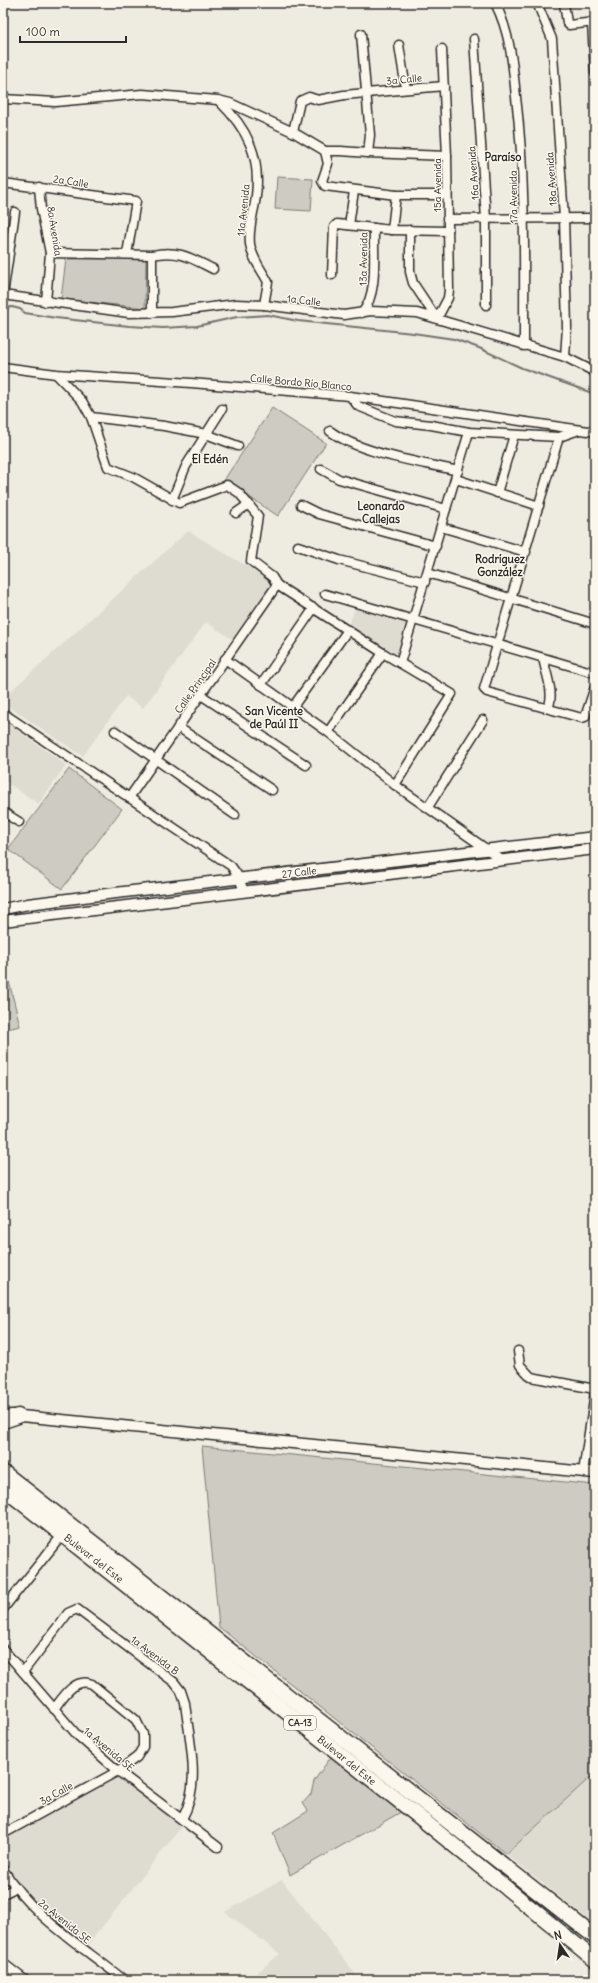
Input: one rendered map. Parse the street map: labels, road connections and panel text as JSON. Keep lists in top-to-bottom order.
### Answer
{
  "streets": {
    "highway": ["Bulevar del Este", "CA-13"],
    "street": [
      "3a Calle",
      "16a Avenida",
      "18a Avenida",
      "2a Calle",
      "15a Avenida",
      "17a Avenida",
      "11a Avenida",
      "8a Avenida",
      "13a Avenida",
      "1a Calle",
      "Calle Bordo Río Blanco",
      "Calle Principal",
      "27 Calle",
      "1a Avenida B",
      "1a Avenida SE",
      "2a Avenida SE"
    ]
  },
  "crossings": [
    ["3a Calle", "15a Avenida"],
    ["3a Calle", "1a Avenida SE"],
    ["18a Avenida", "1a Calle"],
    ["2a Calle", "8a Avenida"],
    ["15a Avenida", "1a Calle"],
    ["17a Avenida", "1a Calle"],
    ["11a Avenida", "1a Calle"],
    ["8a Avenida", "1a Calle"],
    ["13a Avenida", "1a Calle"],
    ["1a Avenida B", "1a Avenida SE"]
  ],
  "districts": [
    "Paraíso",
    "El Edén",
    "Leonardo Callejas",
    "Rodríguez González",
    "San Vicente de Paúl II"
  ],
  "scale_bar": "100 m",
  "north": "top"
}
